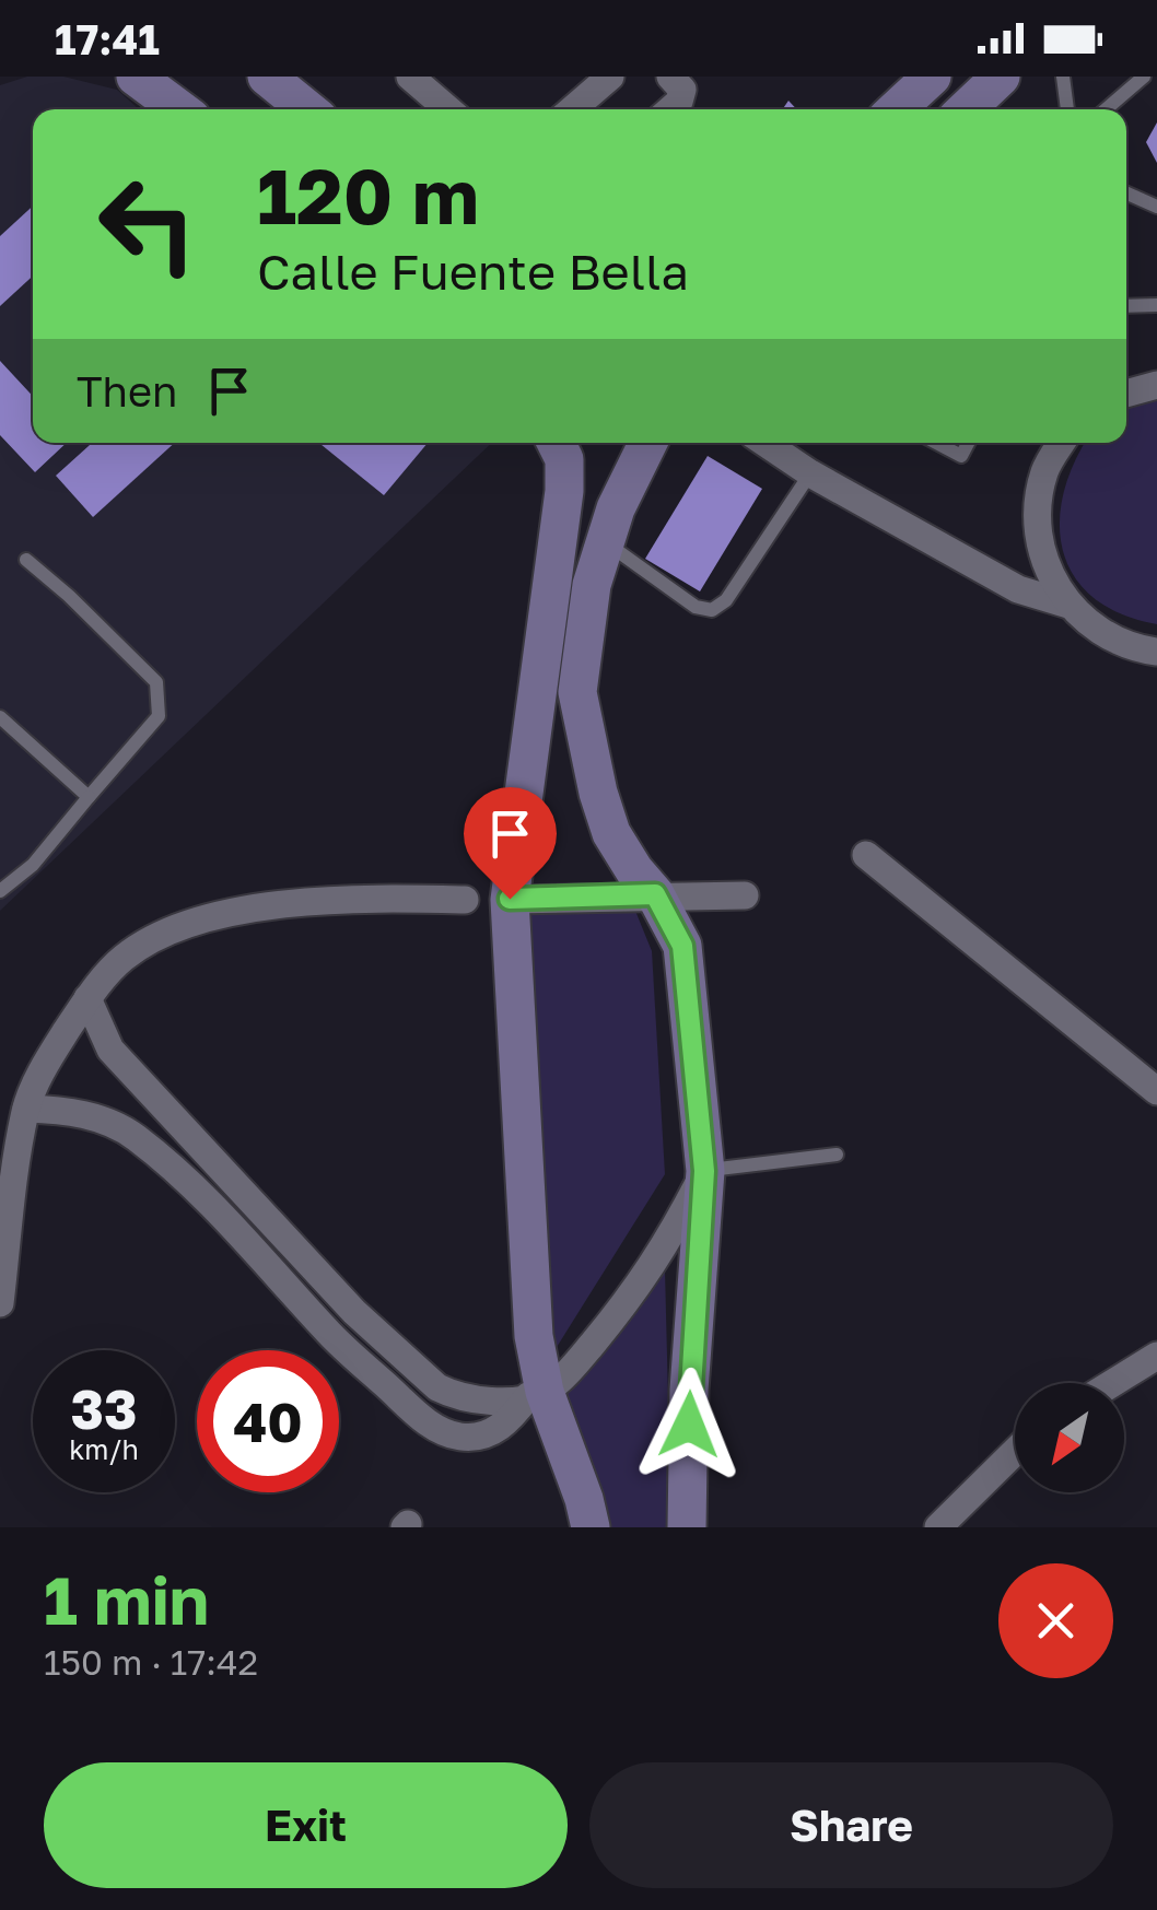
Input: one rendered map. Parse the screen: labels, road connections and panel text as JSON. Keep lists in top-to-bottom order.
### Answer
{
  "north": "bottom left",
  "page": {
    "status": "17:41",
    "turn": ["120 m", "Calle Fuente Bella"],
    "then": "Then",
    "speed": "33 km/h",
    "limit": "40",
    "heading": ["1 min", "150 m · 17:42"],
    "buttons": ["Exit", "Share"]
  }
}
